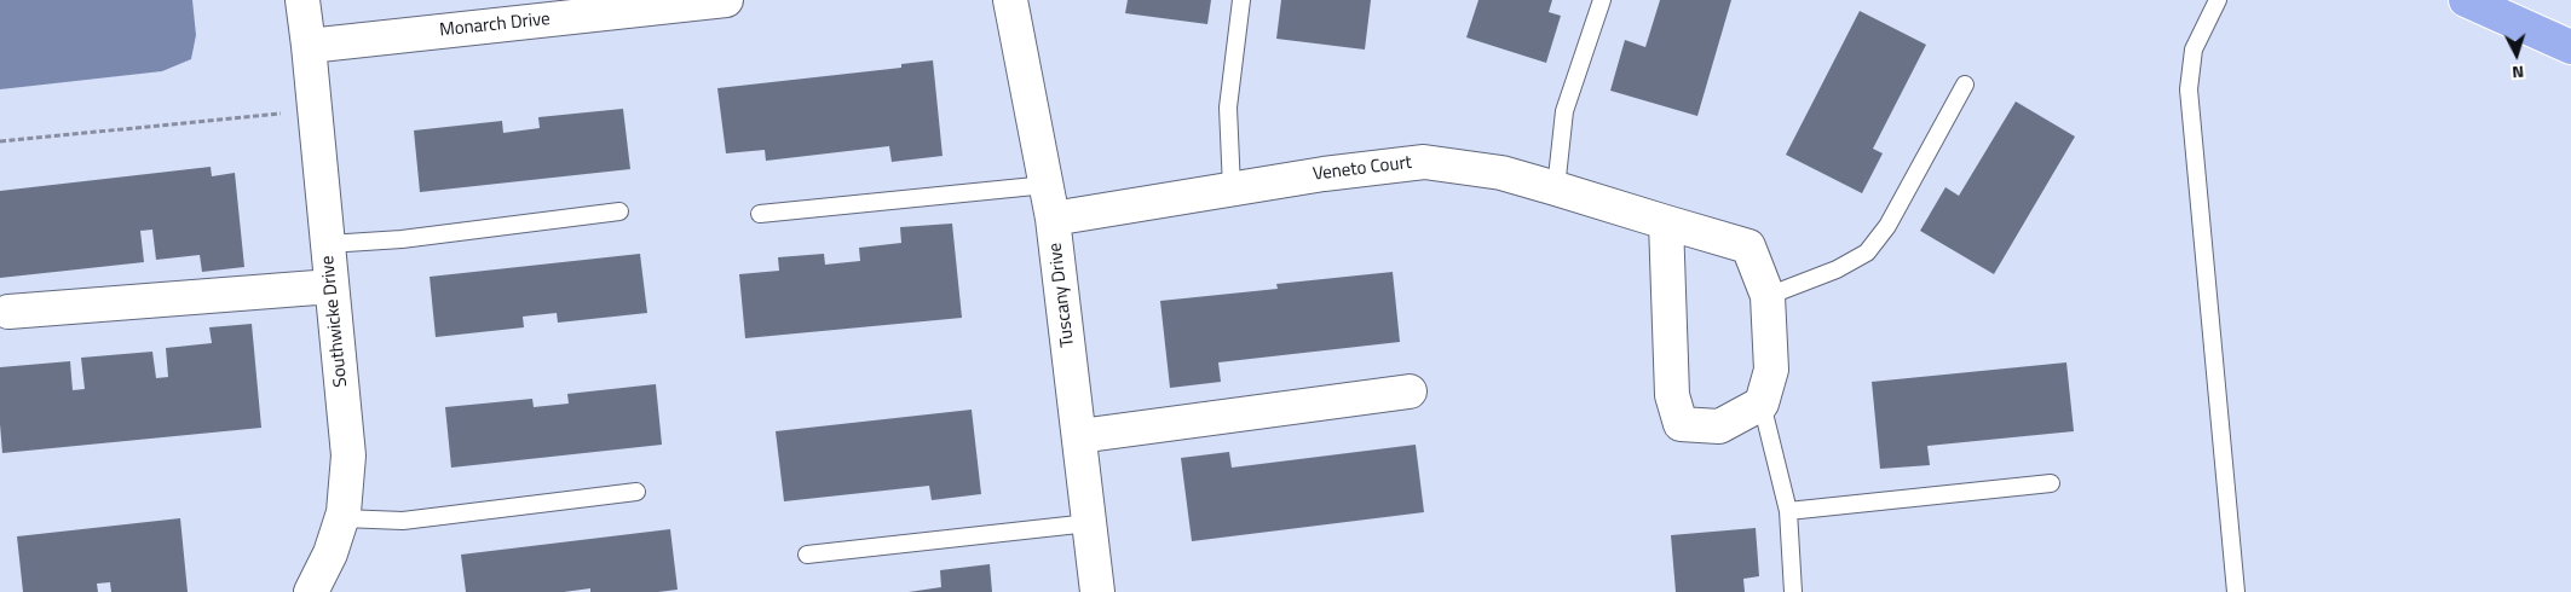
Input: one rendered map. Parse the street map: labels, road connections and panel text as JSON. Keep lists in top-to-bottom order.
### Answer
{
  "streets": {
    "street": [
      "Monarch Drive",
      "Veneto Court",
      "Tuscany Drive",
      "Southwicke Drive"
    ]
  },
  "crossings": [
    ["Monarch Drive", "Southwicke Drive"],
    ["Veneto Court", "Tuscany Drive"]
  ],
  "north": "bottom"
}
